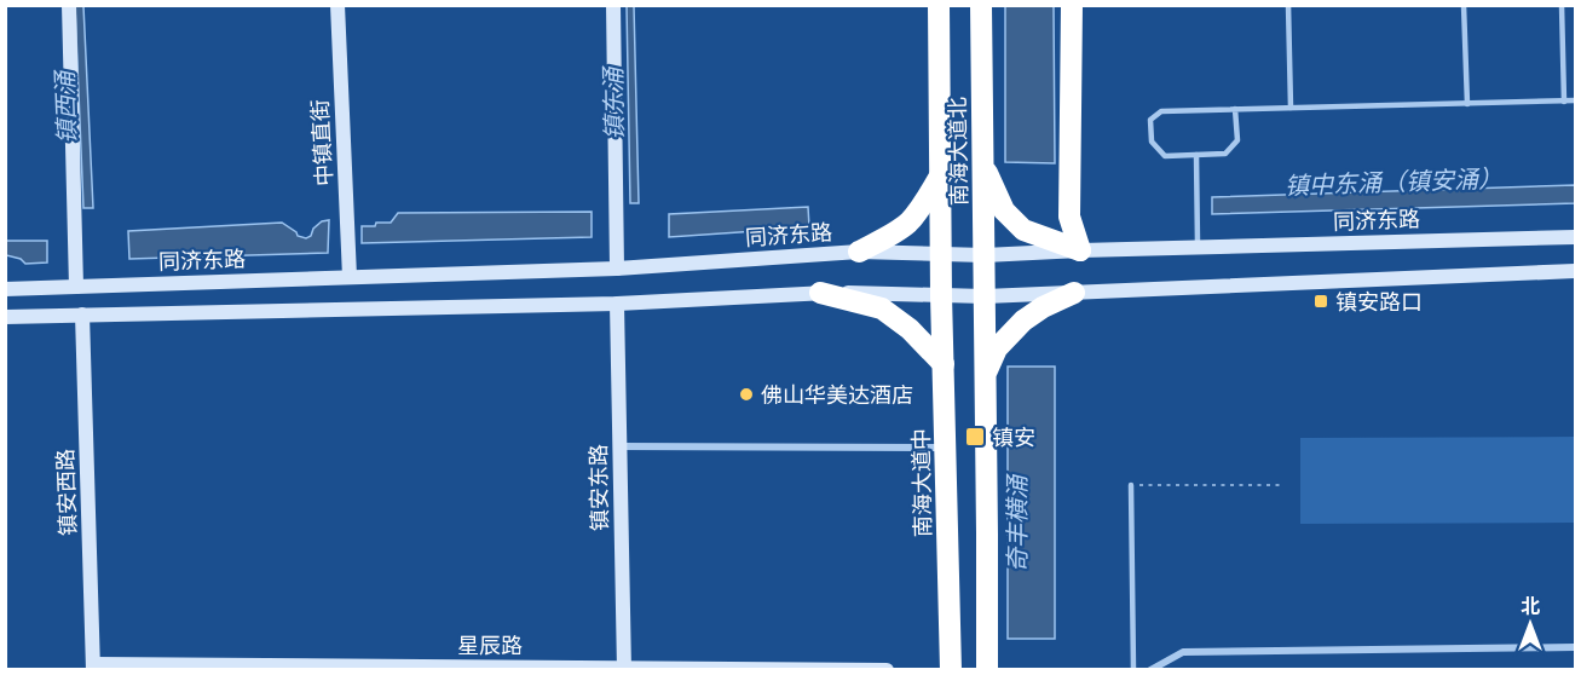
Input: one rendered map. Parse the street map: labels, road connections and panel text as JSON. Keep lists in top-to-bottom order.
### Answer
{
  "streets": {
    "highway": ["南海大道北", "南海大道中"],
    "main road": [
      "中镇直街",
      "同济东路",
      "镇安东路",
      "镇安西路",
      "星辰路"
    ]
  },
  "crossings": [
    ["中镇直街", "同济东路"],
    ["南海大道北", "同济东路"],
    ["南海大道北", "南海大道中"],
    ["镇安东路", "星辰路"],
    ["镇安西路", "星辰路"]
  ],
  "water": [
    "镇东涌",
    "镇西涌",
    "镇中东涌（镇安涌）",
    "奇丰横涌"
  ],
  "places": {
    "transit": ["镇安路口", "镇安"],
    "other": ["佛山华美达酒店"]
  },
  "north": "top"
}
